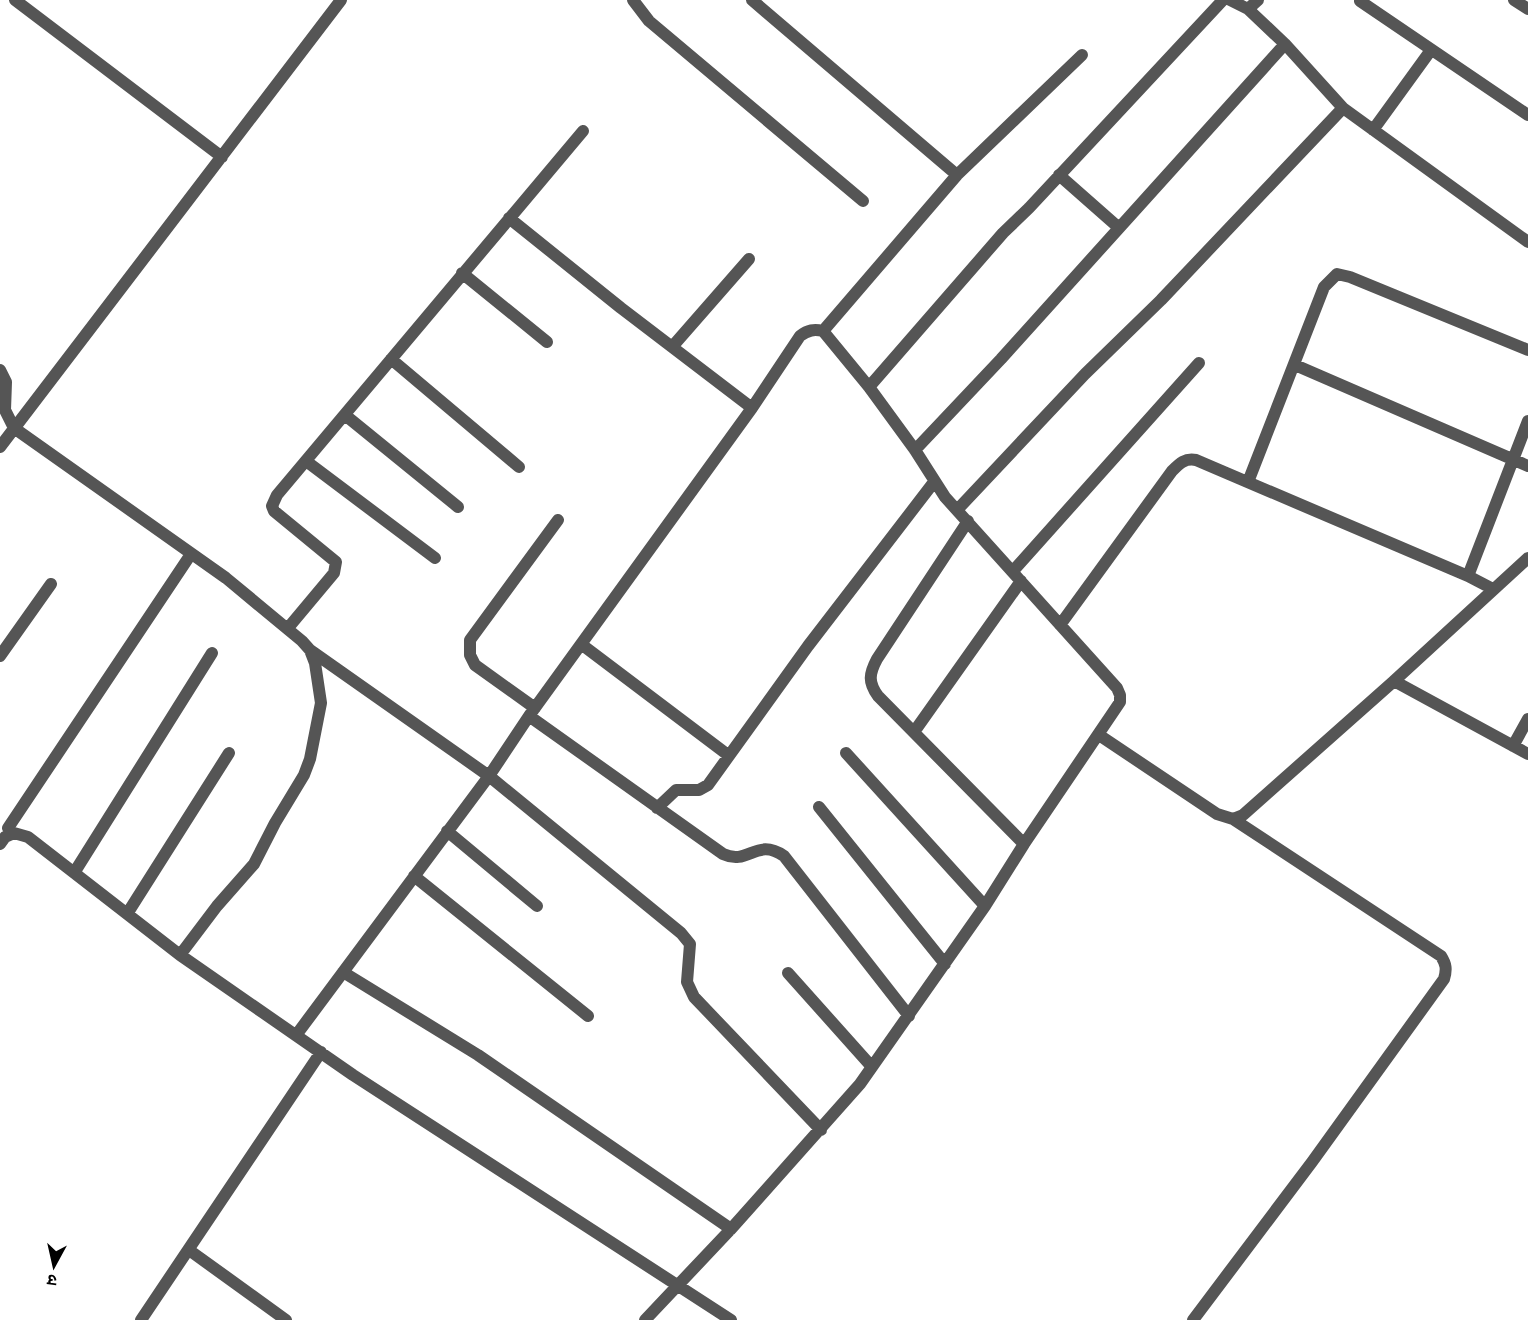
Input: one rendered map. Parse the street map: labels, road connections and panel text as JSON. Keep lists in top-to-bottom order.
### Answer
{
  "north": "bottom"
}
